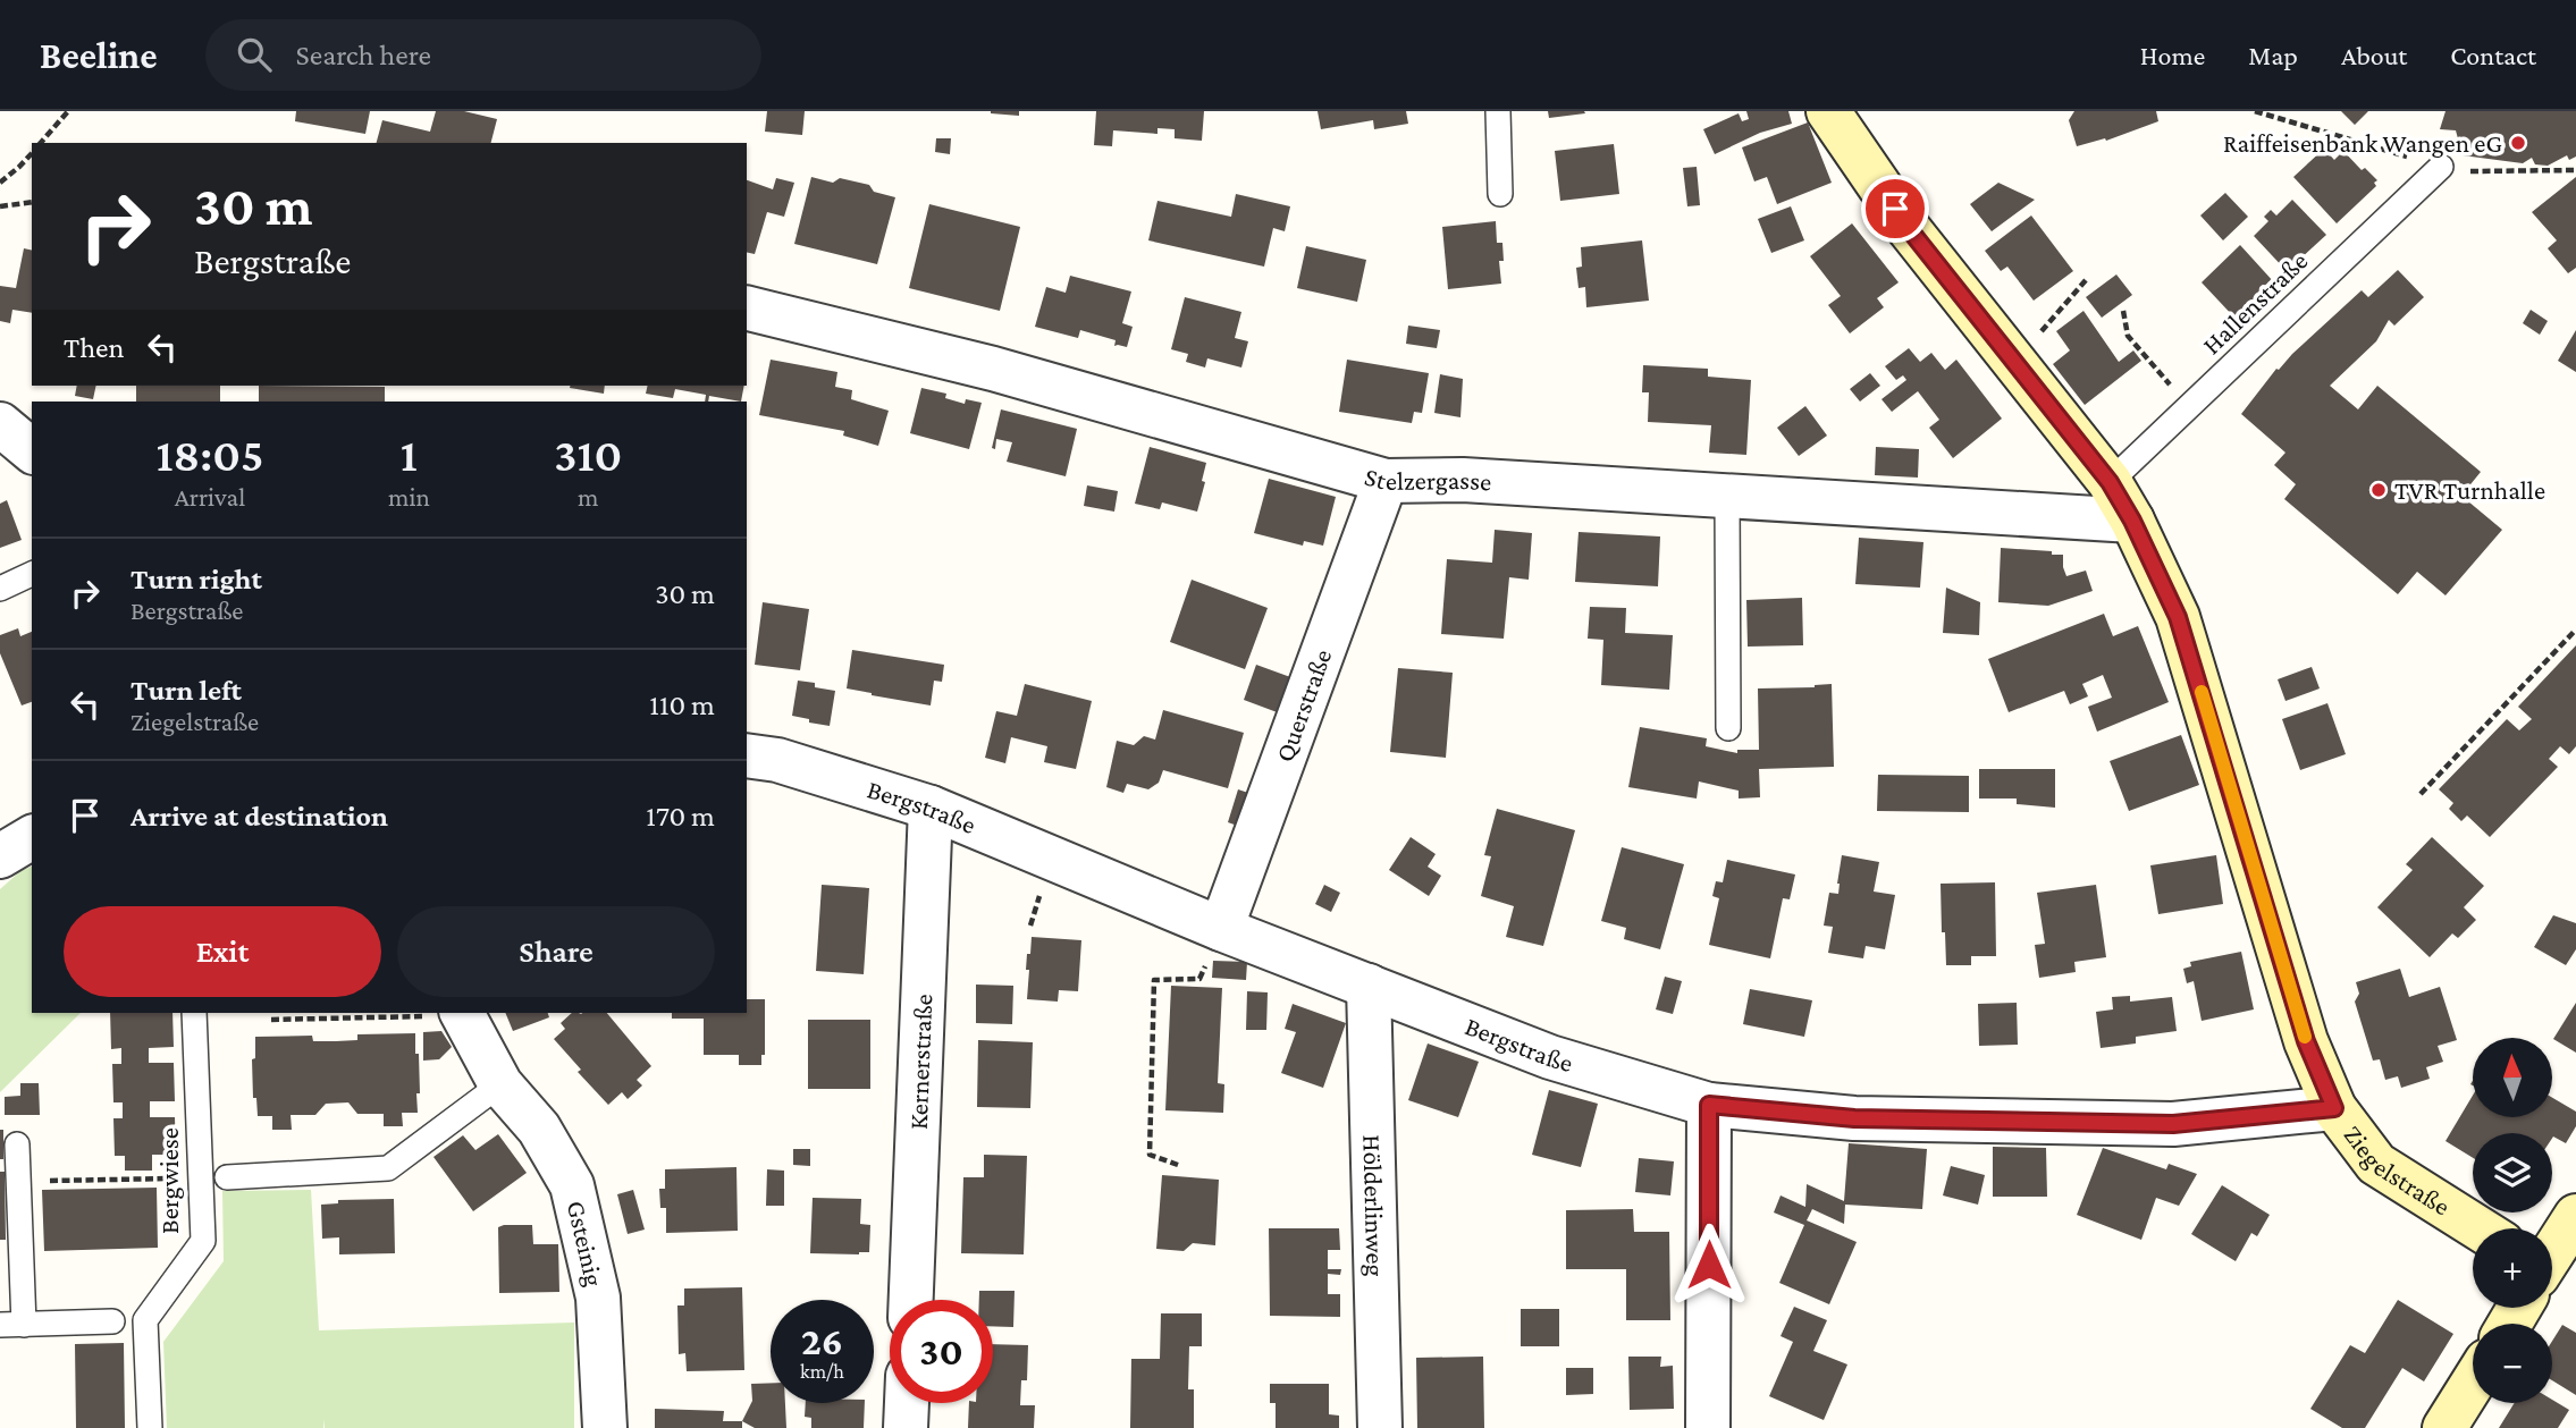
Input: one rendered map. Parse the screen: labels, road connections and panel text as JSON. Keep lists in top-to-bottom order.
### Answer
{
  "streets": {
    "street": [
      "Stelzergasse",
      "Querstraße",
      "Bergstraße",
      "Kernerstraße",
      "Ziegelstraße",
      "Hölderlinweg",
      "Gsteinig"
    ],
    "lane": ["Hallenstraße", "Bergwiese"]
  },
  "crossings": [
    ["Hallenstraße", "Ziegelstraße"],
    ["Stelzergasse", "Querstraße"],
    ["Stelzergasse", "Ziegelstraße"],
    ["Querstraße", "Bergstraße"],
    ["Bergstraße", "Kernerstraße"],
    ["Bergstraße", "Ziegelstraße"],
    ["Bergstraße", "Hölderlinweg"]
  ],
  "places": ["Raiffeisenbank Wangen eG", "TVR Turnhalle"],
  "north": "top",
  "page": {
    "header": "Beeline",
    "search": "Search here",
    "nav": [
      "Home",
      "Map",
      "About",
      "Contact"
    ],
    "turn": ["30 m", "Bergstraße"],
    "then": "Then",
    "eta": [
      "18:05",
      "Arrival",
      "1",
      "min",
      "310",
      "m"
    ],
    "list": [
      {
        "name": "Turn right",
        "note": "Bergstraße",
        "value": "30 m"
      },
      {
        "name": "Turn left",
        "note": "Ziegelstraße",
        "value": "110 m"
      },
      {
        "name": "Arrive at destination",
        "value": "170 m"
      }
    ],
    "buttons": ["Exit", "Share"],
    "map_buttons": ["+", "−"],
    "speed": "26 km/h",
    "limit": "30"
  }
}
